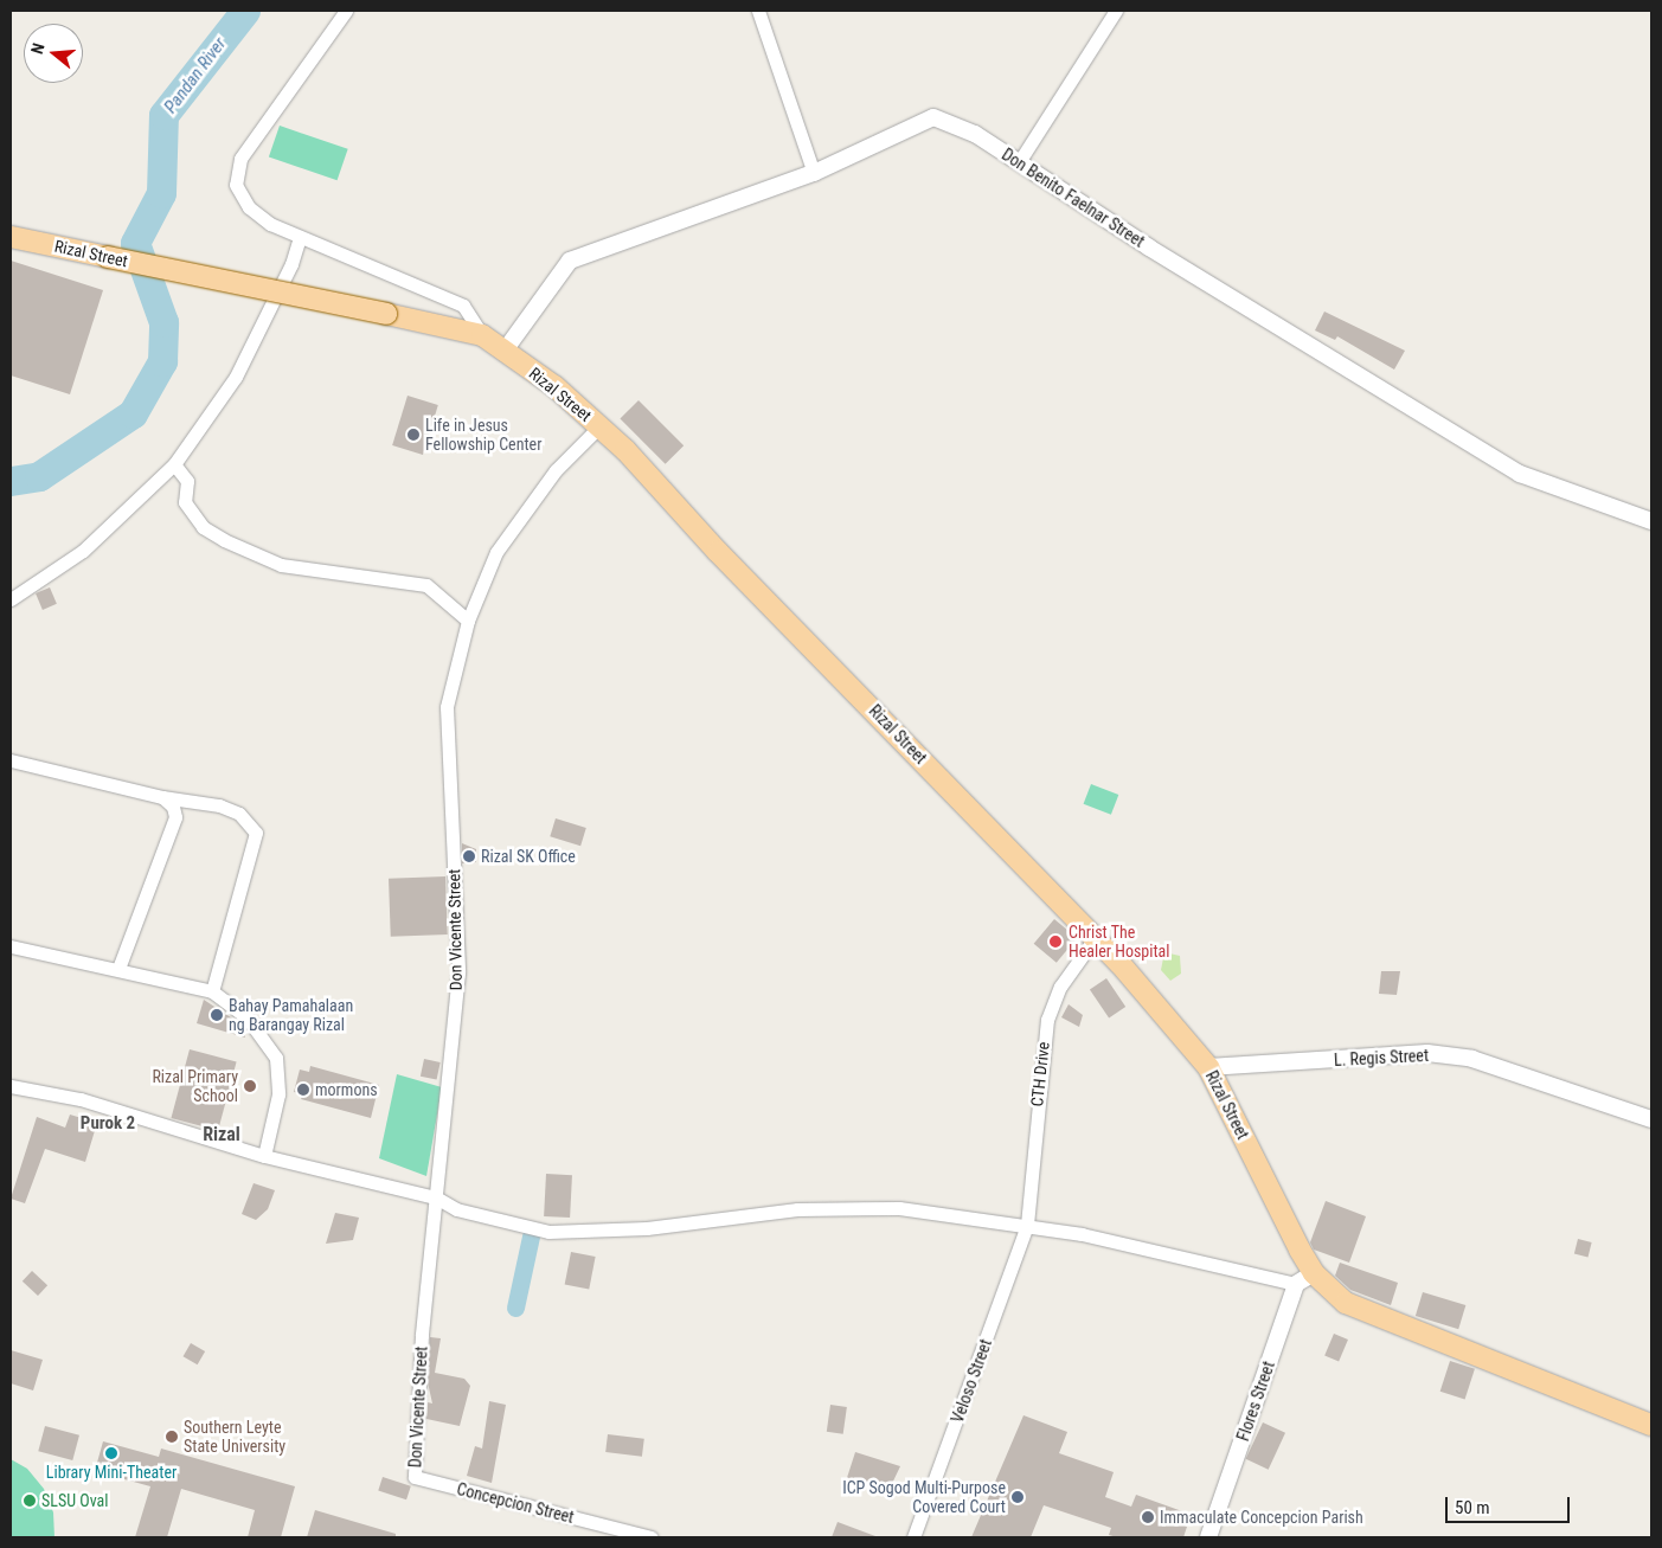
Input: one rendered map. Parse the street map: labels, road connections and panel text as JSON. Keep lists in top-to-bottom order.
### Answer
{
  "streets": {
    "main road": ["Rizal Street"],
    "street": [
      "Don Benito Faelnar Street",
      "Don Vicente Street",
      "L. Regis Street",
      "CTH Drive",
      "Veloso Street",
      "Flores Street",
      "Concepcion Street"
    ]
  },
  "crossings": [
    ["Don Benito Faelnar Street", "Rizal Street"],
    ["Rizal Street", "Don Vicente Street"],
    ["Rizal Street", "L. Regis Street"],
    ["Rizal Street", "CTH Drive"],
    ["Don Vicente Street", "Concepcion Street"],
    ["CTH Drive", "Veloso Street"]
  ],
  "districts": ["Purok 2", "Rizal"],
  "water": ["Pandan River"],
  "places": [
    "Life in Jesus Fellowship Center",
    "Rizal SK Office",
    "Christ The Healer Hospital",
    "Bahay Pamahalaan ng Barangay Rizal",
    "Rizal Primary School",
    "mormons",
    "Southern Leyte State University",
    "Library Mini-Theater",
    "ICP Sogod Multi-Purpose Covered Court",
    "SLSU Oval",
    "Immaculate Concepcion Parish"
  ],
  "scale_bar": "50 m",
  "north": "left"
}
